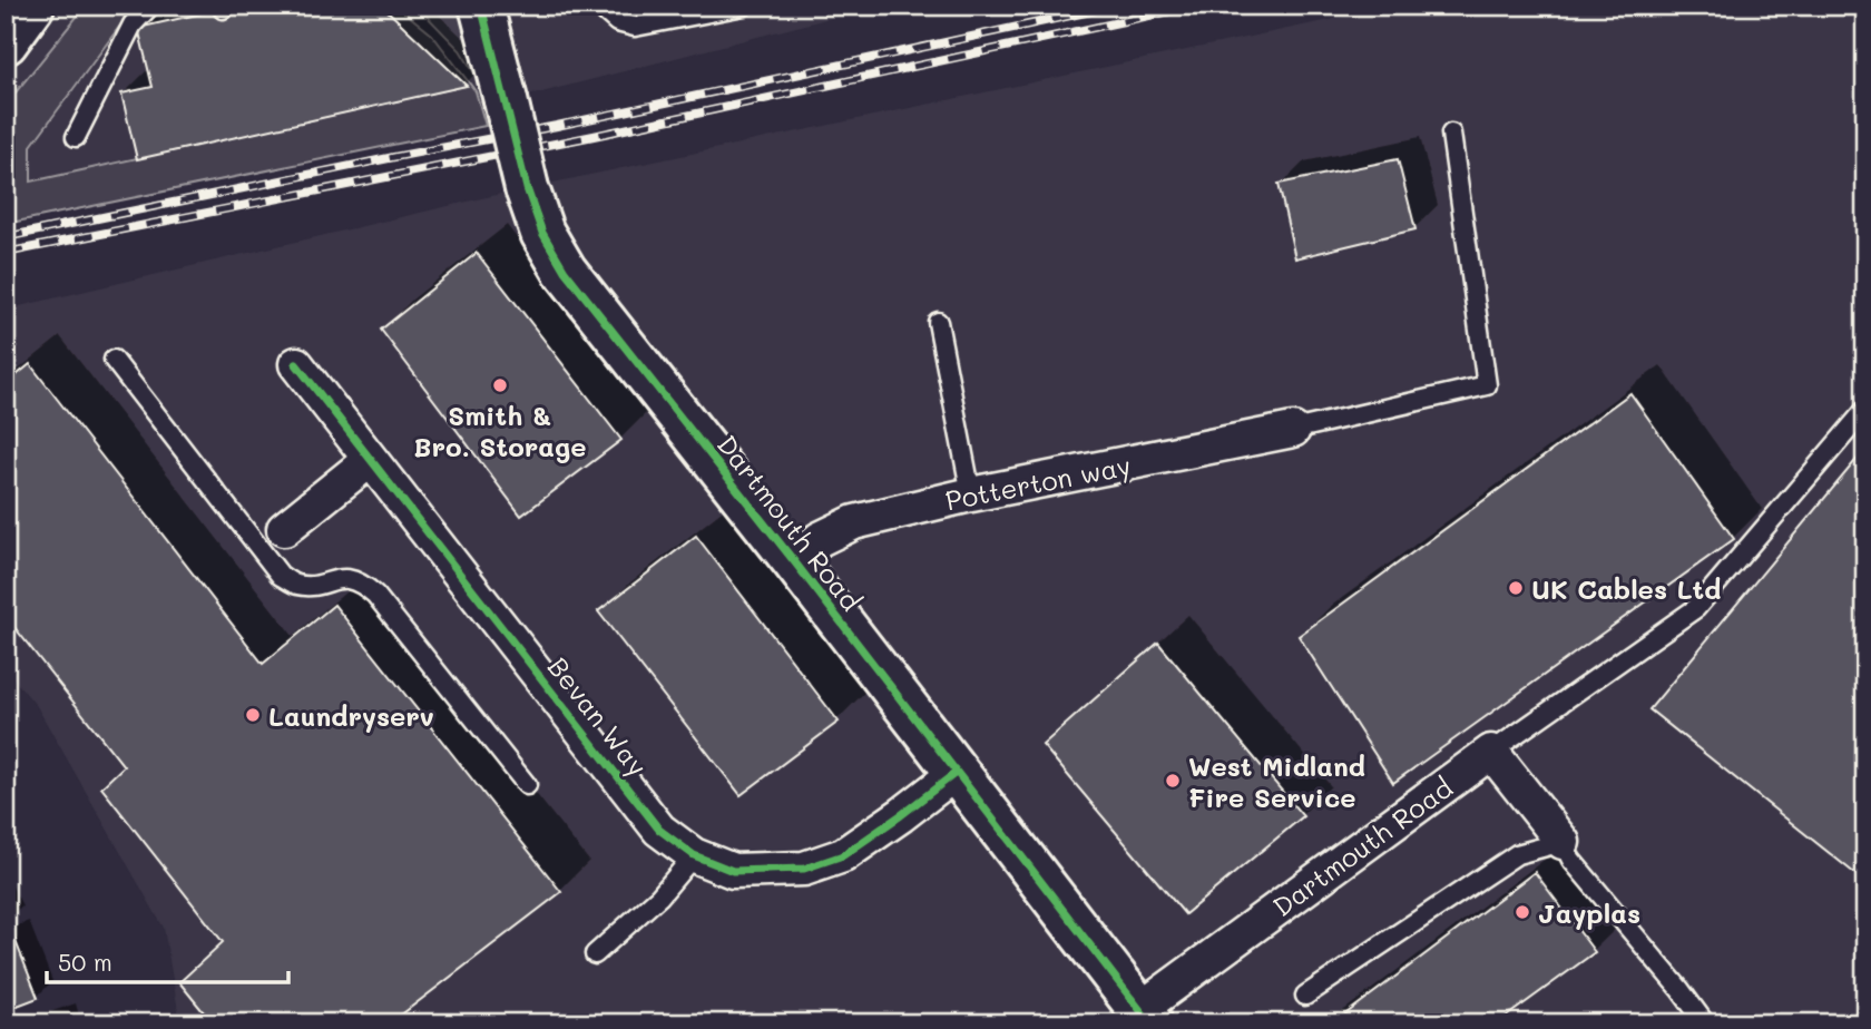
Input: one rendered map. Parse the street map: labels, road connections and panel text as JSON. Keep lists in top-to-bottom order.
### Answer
{
  "streets": {
    "street": ["Potterton way", "Dartmouth Road", "Bevan Way"]
  },
  "crossings": [
    ["Potterton way", "Dartmouth Road"],
    ["Dartmouth Road", "Bevan Way"]
  ],
  "places": [
    "Smith & Bro. Storage",
    "UK Cables Ltd",
    "Laundryserv",
    "West Midland Fire Service",
    "Jayplas"
  ],
  "scale_bar": "50 m"
}
